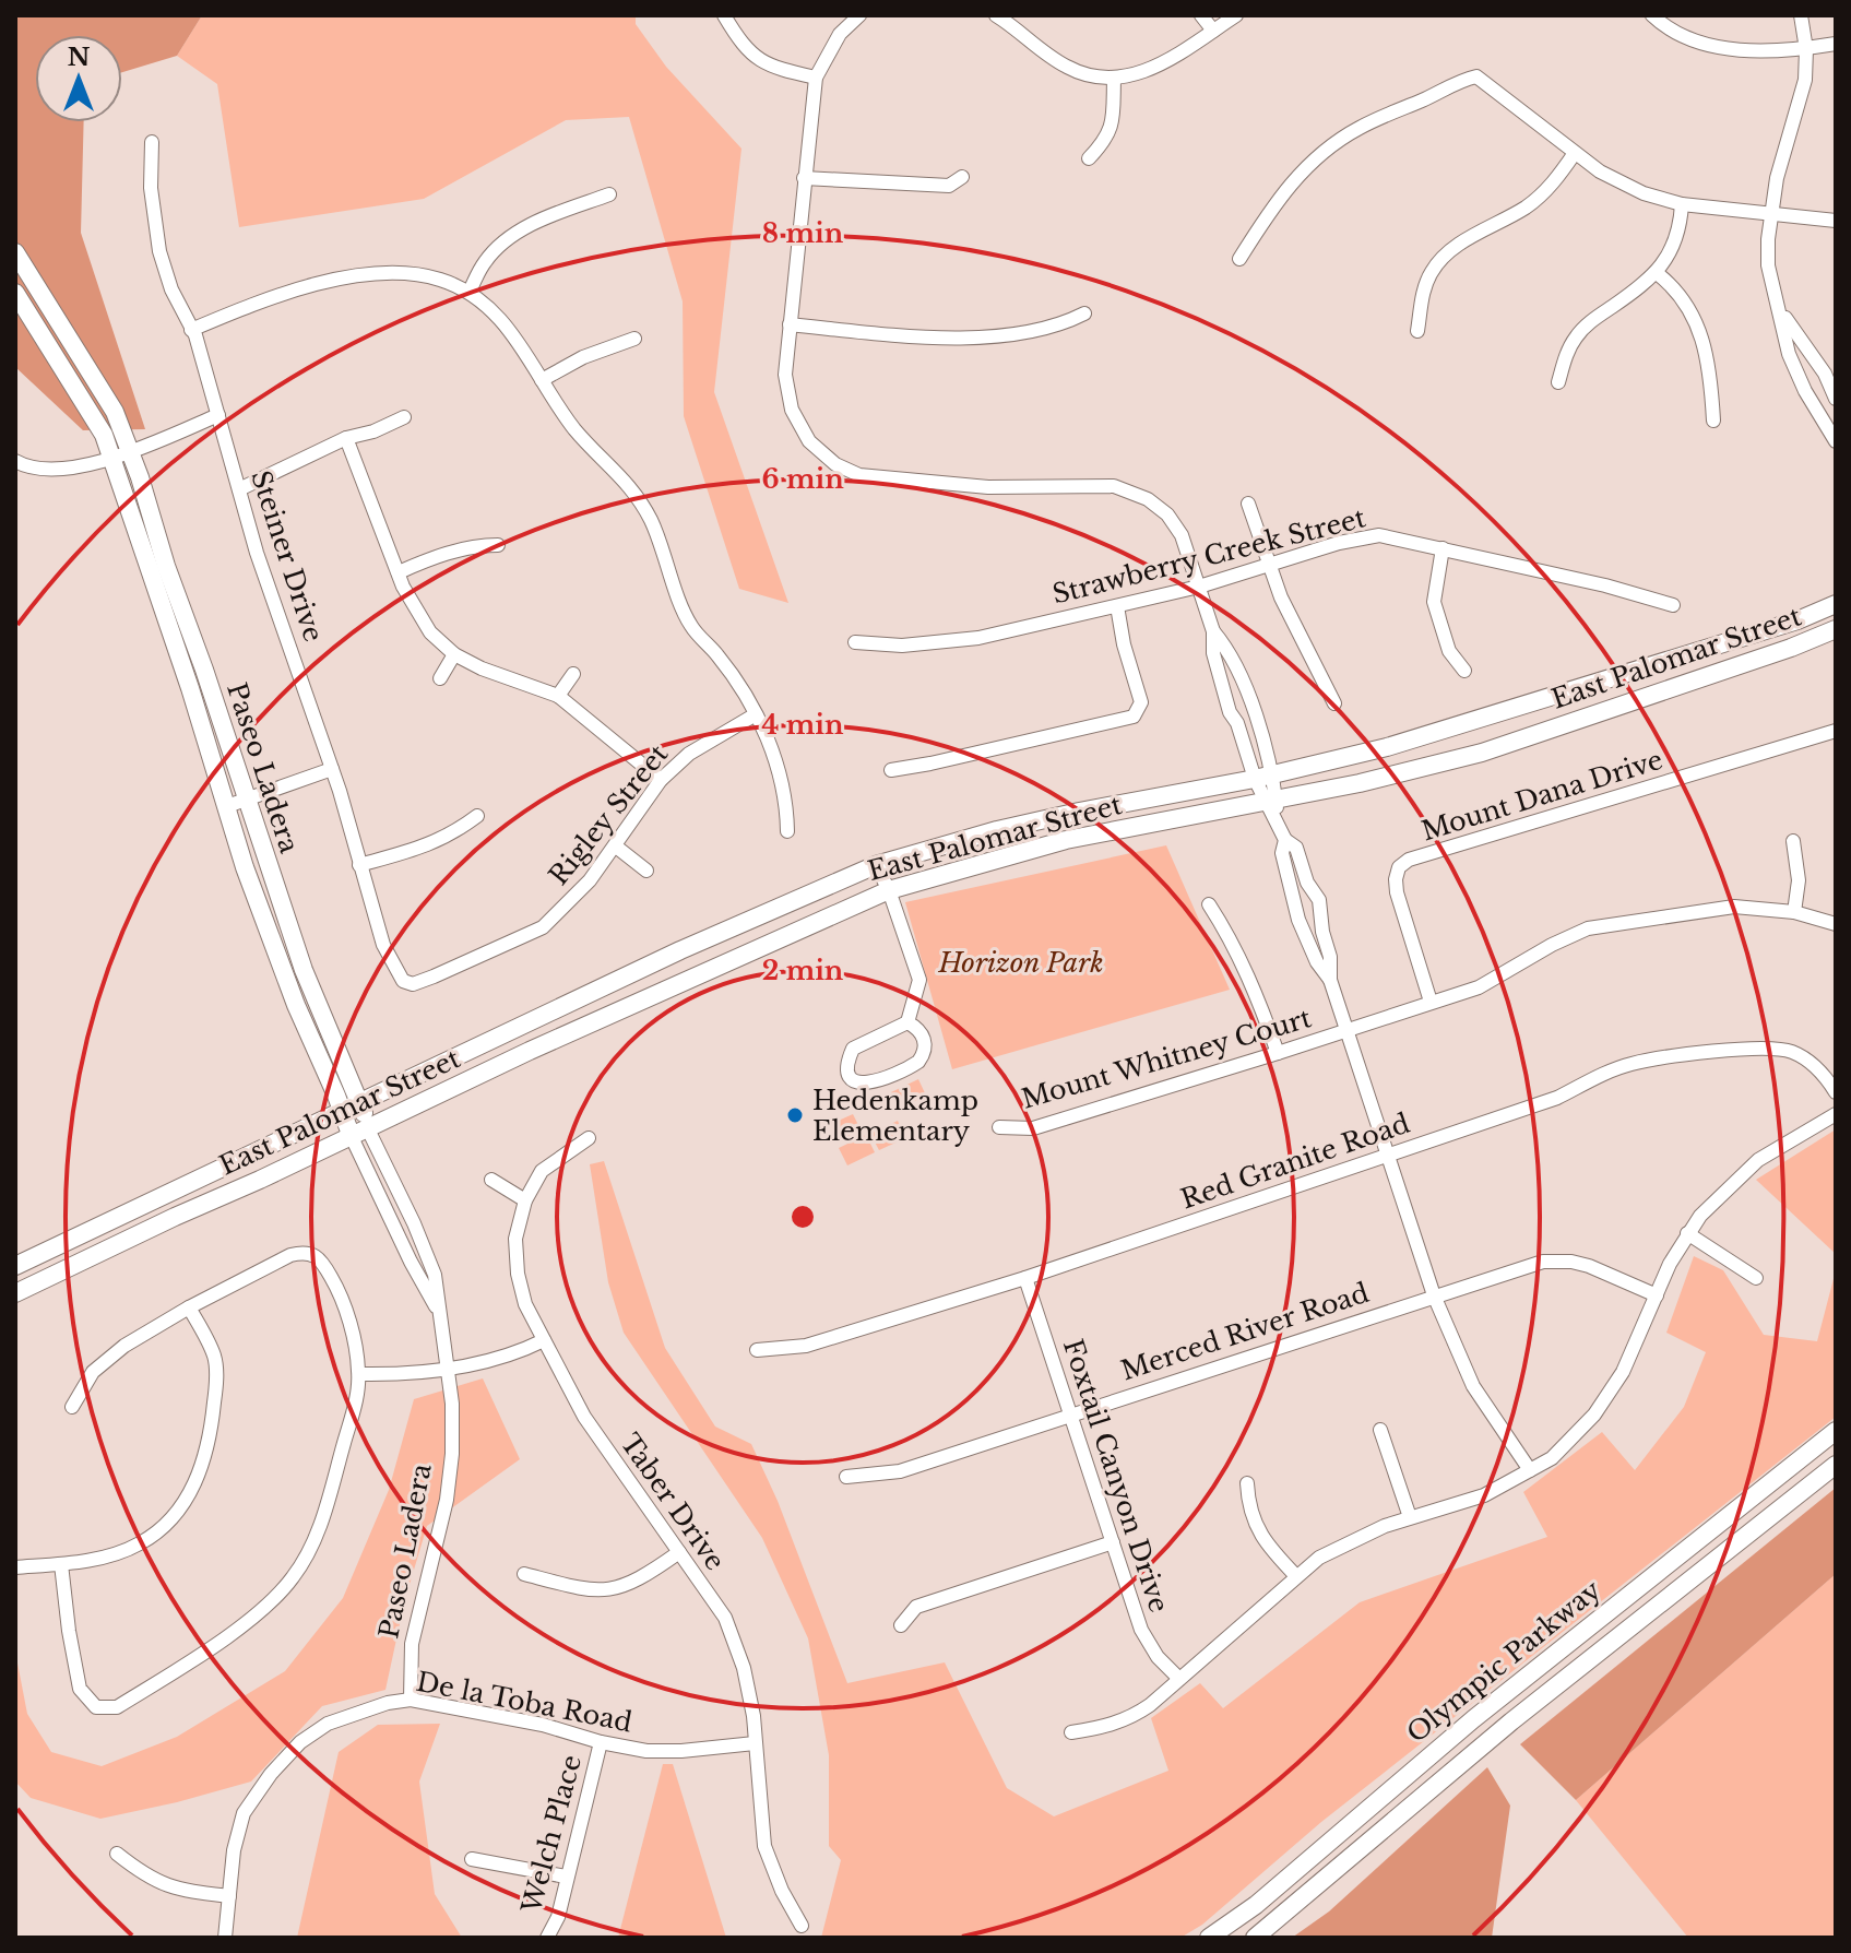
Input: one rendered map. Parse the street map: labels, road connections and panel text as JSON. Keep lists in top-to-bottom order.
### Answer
{
  "streets": {
    "main road": ["East Palomar Street", "Paseo Ladera", "Olympic Parkway"],
    "street": [
      "Steiner Drive",
      "Strawberry Creek Street",
      "Mount Dana Drive",
      "Rigley Street",
      "Mount Whitney Court",
      "Red Granite Road",
      "Merced River Road",
      "Foxtail Canyon Drive",
      "Taber Drive",
      "De la Toba Road",
      "Welch Place"
    ]
  },
  "crossings": [
    ["Steiner Drive", "Rigley Street"],
    ["East Palomar Street", "Paseo Ladera"],
    ["Paseo Ladera", "De la Toba Road"],
    ["Mount Dana Drive", "Mount Whitney Court"],
    ["Red Granite Road", "Foxtail Canyon Drive"],
    ["Merced River Road", "Foxtail Canyon Drive"],
    ["Taber Drive", "De la Toba Road"],
    ["De la Toba Road", "Welch Place"]
  ],
  "parks": ["Horizon Park"],
  "places": ["Hedenkamp Elementary"],
  "north": "top",
  "rings": [
    "8 min",
    "6 min",
    "4 min",
    "2 min"
  ]
}
